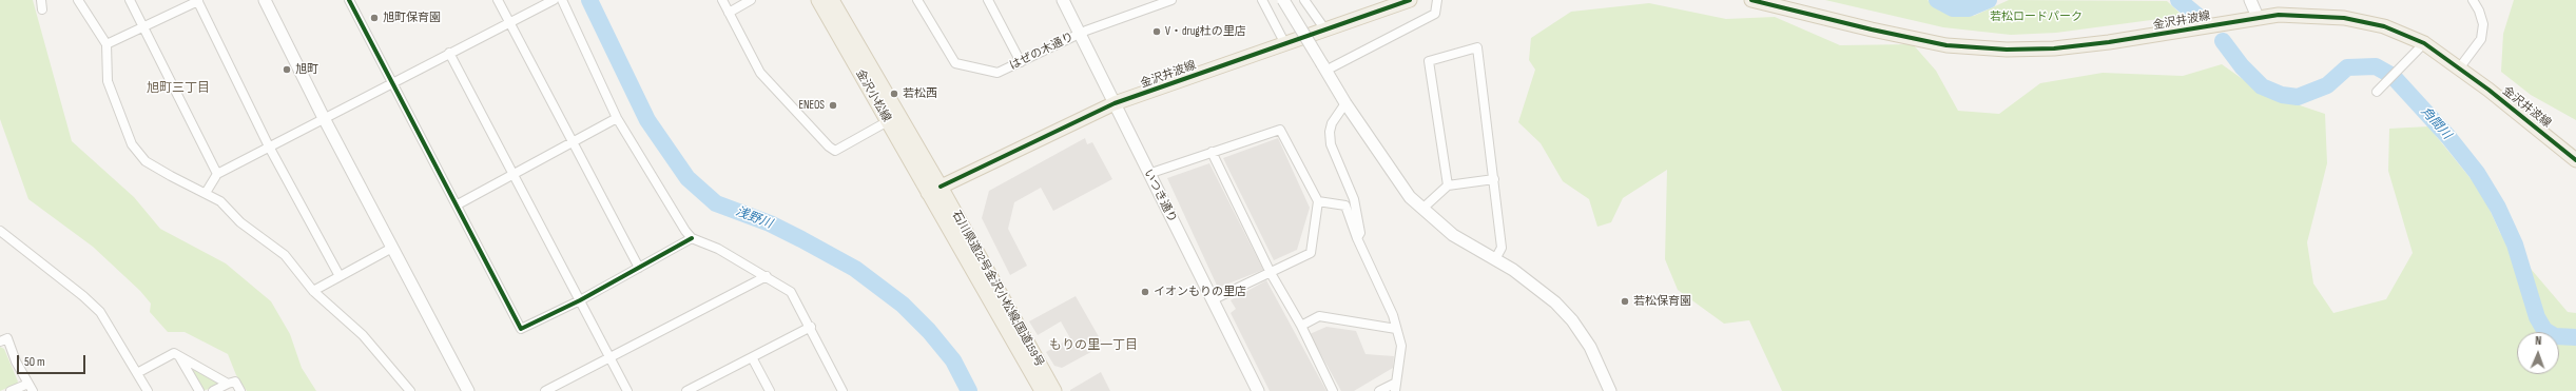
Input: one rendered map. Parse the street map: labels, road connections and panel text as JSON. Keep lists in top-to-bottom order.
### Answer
{
  "streets": {
    "main road": ["金沢井波線", "金沢小松線", "石川県道22号金沢小松線;国道159号"],
    "street": ["はぜの木通り", "いつき通り"]
  },
  "crossings": [
    ["金沢井波線", "金沢小松線"],
    ["金沢井波線", "いつき通り"],
    ["金沢井波線", "石川県道22号金沢小松線;国道159号"],
    ["はぜの木通り", "いつき通り"],
    ["金沢小松線", "石川県道22号金沢小松線;国道159号"]
  ],
  "districts": ["旭町三丁目", "もりの里一丁目"],
  "water": ["角間川", "浅野川"],
  "parks": ["若松ロードパーク"],
  "places": [
    "旭町保育園",
    "V・drug杜の里店",
    "旭町",
    "若松西",
    "ENEOS",
    "イオンもりの里店",
    "若松保育園"
  ],
  "scale_bar": "50 m",
  "north": "top"
}
